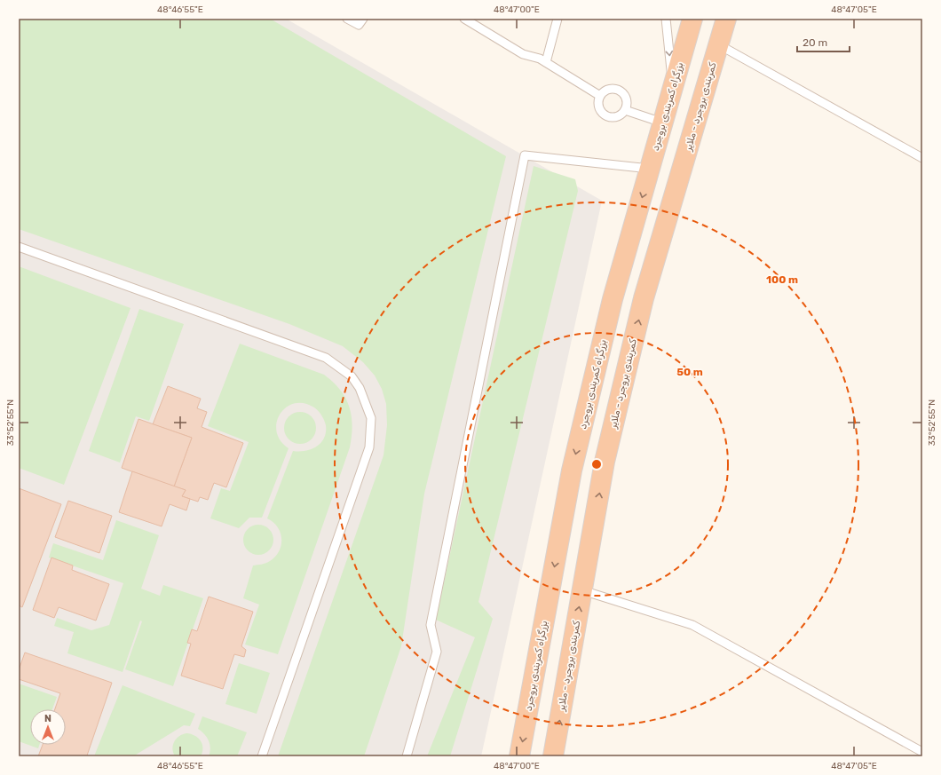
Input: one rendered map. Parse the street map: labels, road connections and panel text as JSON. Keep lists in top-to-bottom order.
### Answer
{
  "streets": {
    "highway": ["بزرگراه کمربندی بروجرد", "کمربندی بروجرد - ملایر"]
  },
  "one_way": ["بزرگراه کمربندی بروجرد", "کمربندی بروجرد - ملایر"],
  "scale_bar": "20 m",
  "north": "top",
  "coordinates": [
    "48°46'55\"E",
    "48°47'00\"E",
    "48°47'05\"E",
    "33°52'55\"N"
  ],
  "rings": ["100 m", "50 m"]
}
